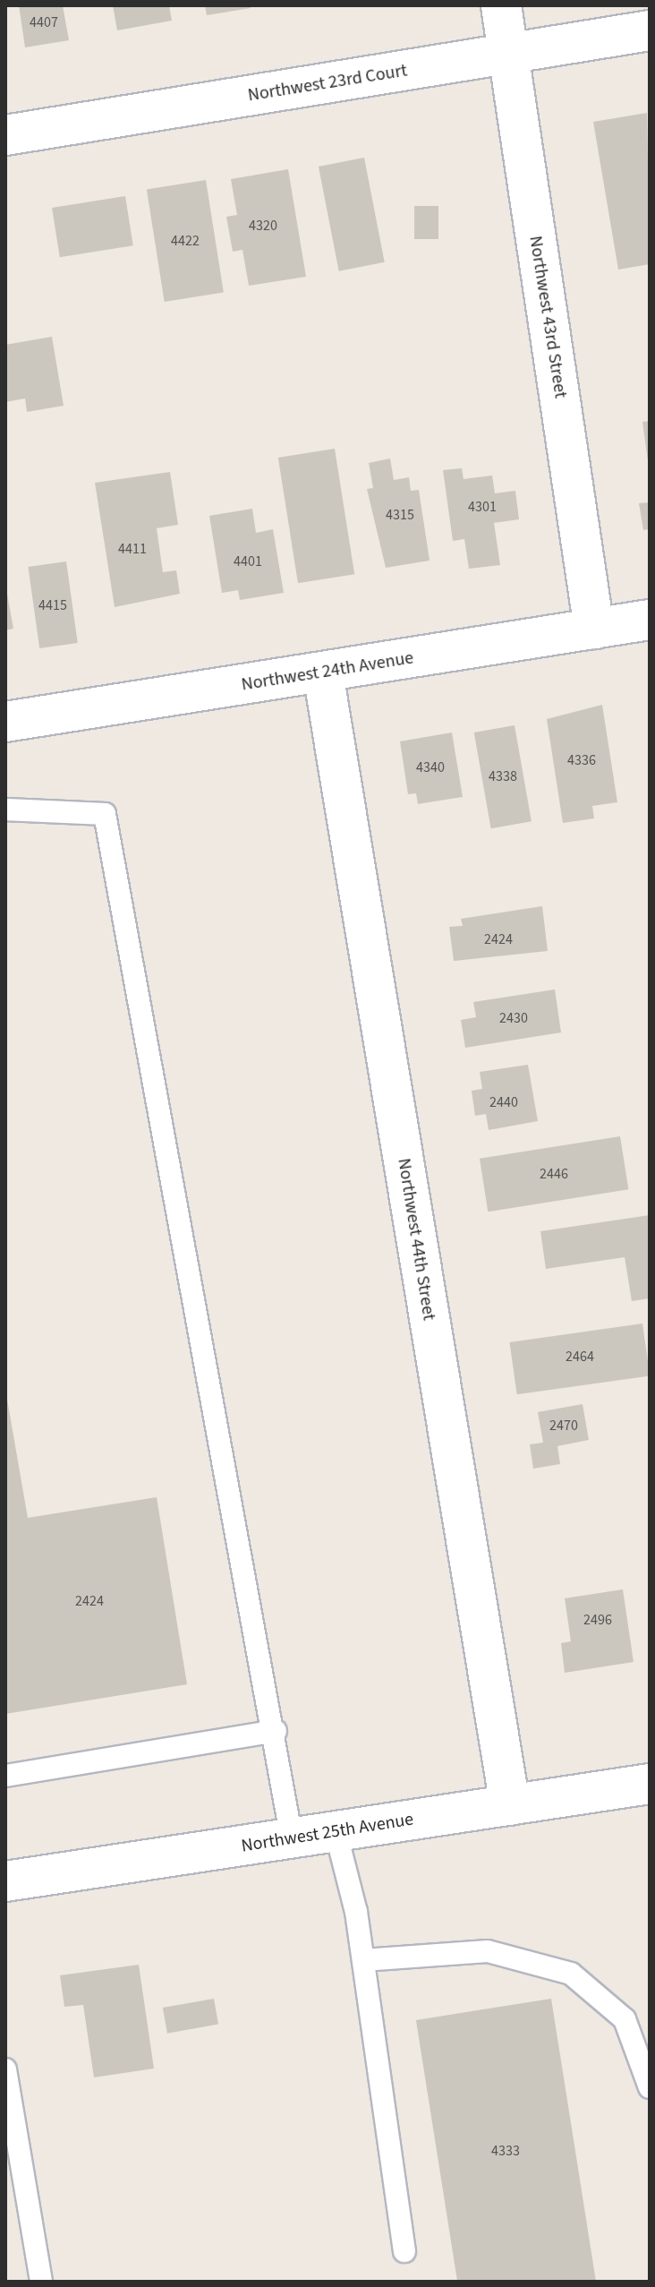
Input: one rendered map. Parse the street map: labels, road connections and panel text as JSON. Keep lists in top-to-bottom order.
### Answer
{
  "streets": {
    "street": [
      "Northwest 23rd Court",
      "Northwest 43rd Street",
      "Northwest 24th Avenue",
      "Northwest 44th Street",
      "Northwest 25th Avenue"
    ]
  },
  "crossings": [
    ["Northwest 23rd Court", "Northwest 43rd Street"],
    ["Northwest 43rd Street", "Northwest 24th Avenue"],
    ["Northwest 24th Avenue", "Northwest 44th Street"],
    ["Northwest 44th Street", "Northwest 25th Avenue"]
  ],
  "house_numbers": [
    "4407",
    "4320",
    "4422",
    "4301",
    "4315",
    "4411",
    "4401",
    "4415",
    "4336",
    "4340",
    "4338",
    "2424",
    "2430",
    "2440",
    "2446",
    "2464",
    "2470",
    "2424",
    "2496",
    "4333"
  ]
}
